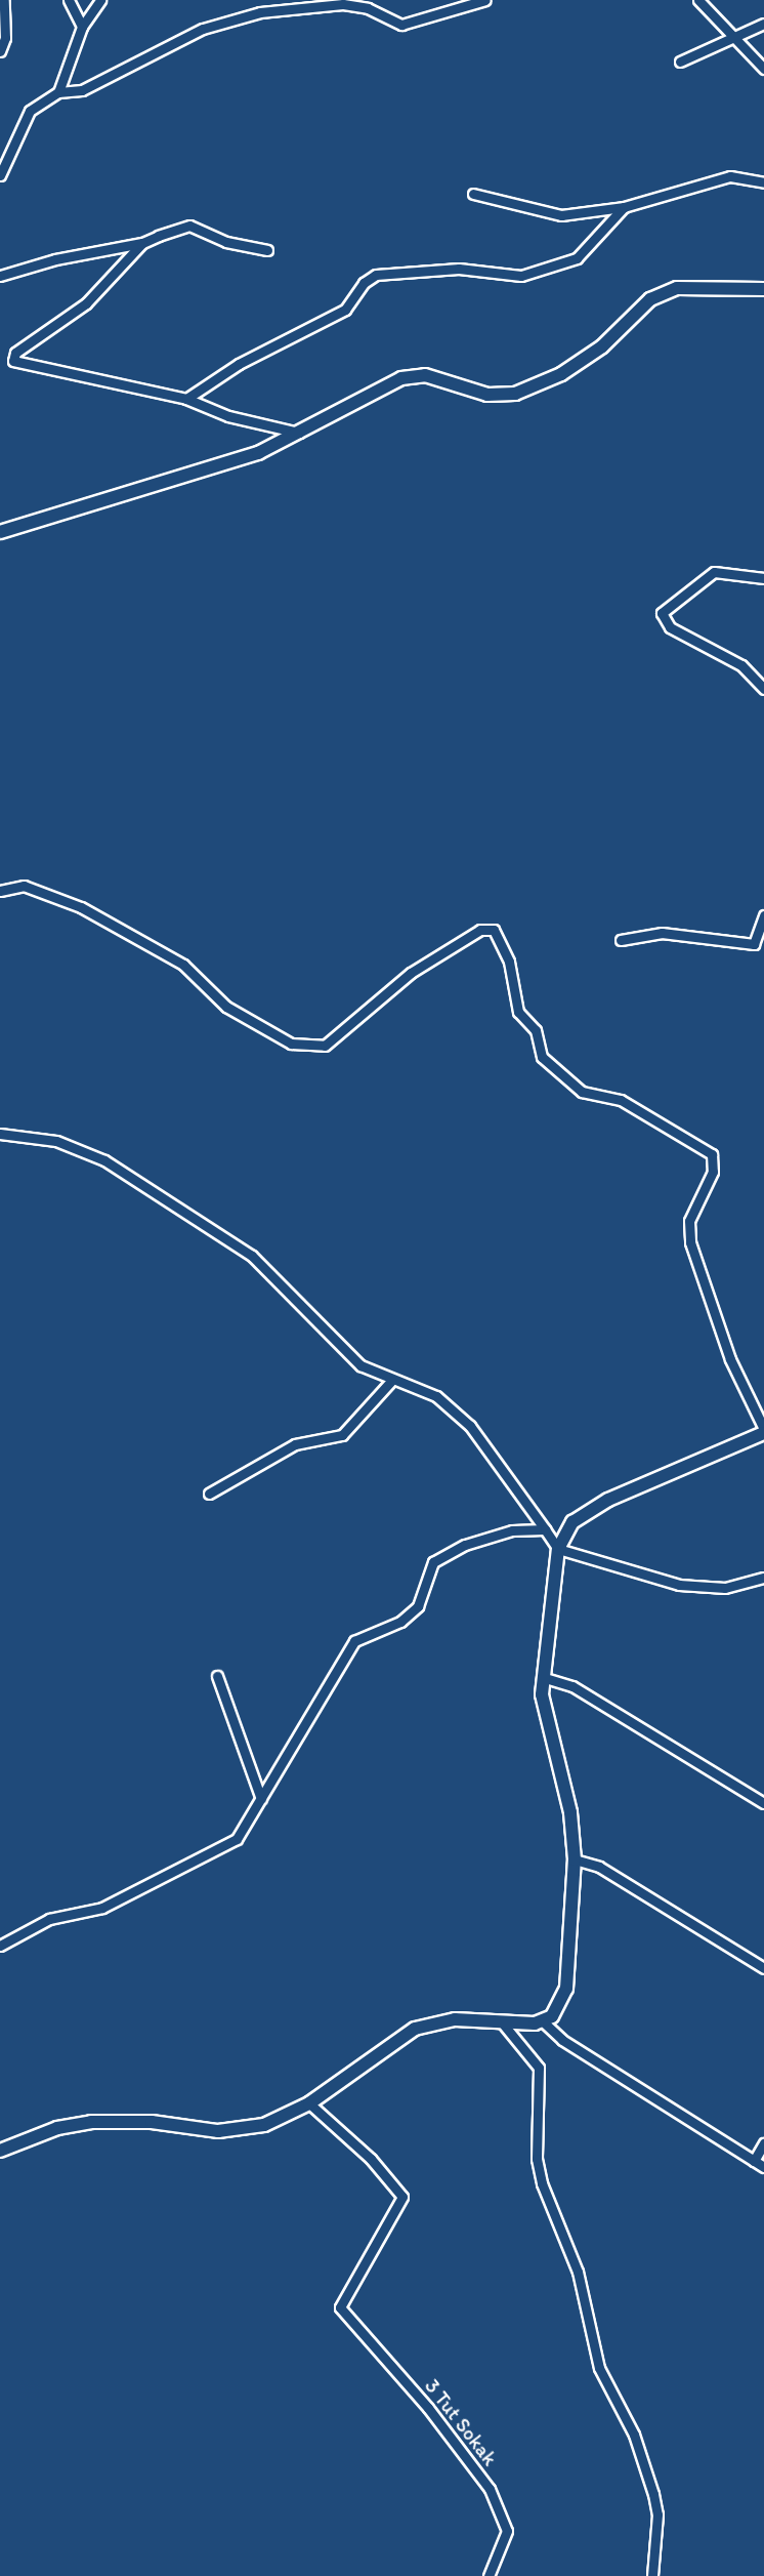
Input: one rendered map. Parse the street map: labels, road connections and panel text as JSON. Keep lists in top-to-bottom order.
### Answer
{
  "streets": {
    "street": ["3 Tut Sokak"]
  }
}
